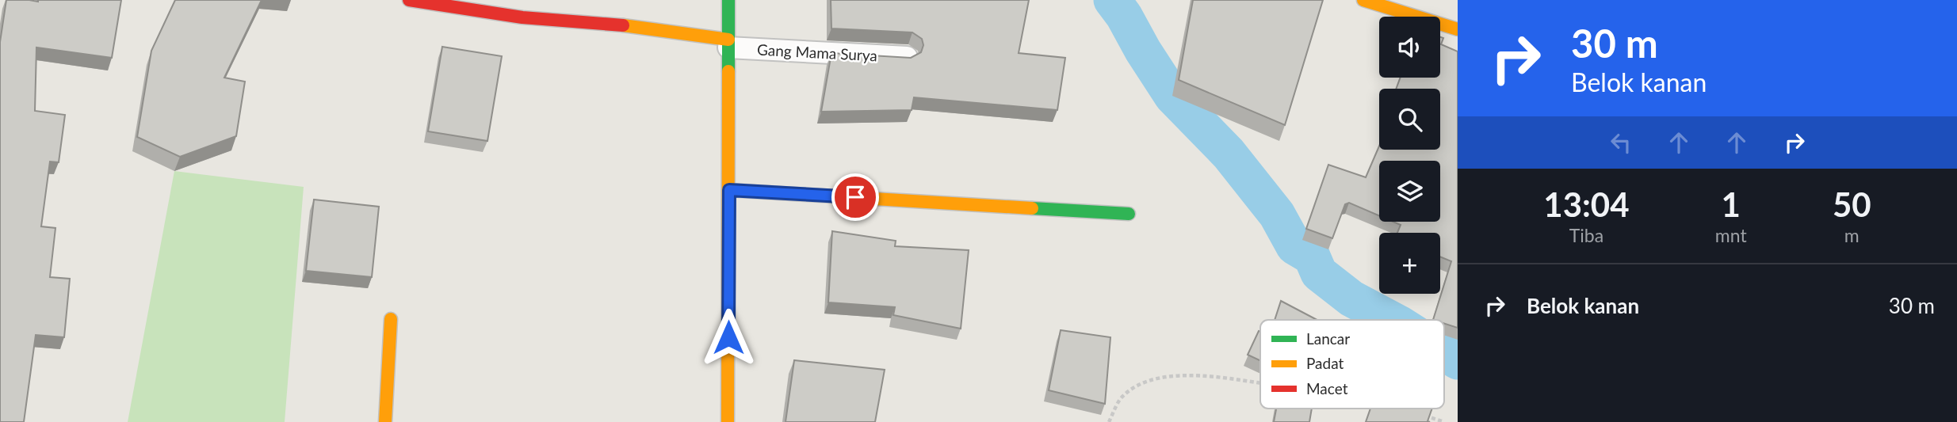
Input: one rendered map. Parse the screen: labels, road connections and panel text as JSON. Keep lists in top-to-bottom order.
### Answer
{
  "streets": {
    "lane": ["Gang Mama Surya"]
  },
  "legend": ["Lancar", "Padat", "Macet"],
  "page": {
    "turn": ["30 m", "Belok kanan"],
    "map_buttons": "+",
    "eta": [
      "13:04",
      "Tiba",
      "1",
      "mnt",
      "50",
      "m"
    ],
    "list": [
      {
        "name": "Belok kanan",
        "value": "30 m"
      }
    ]
  }
}
